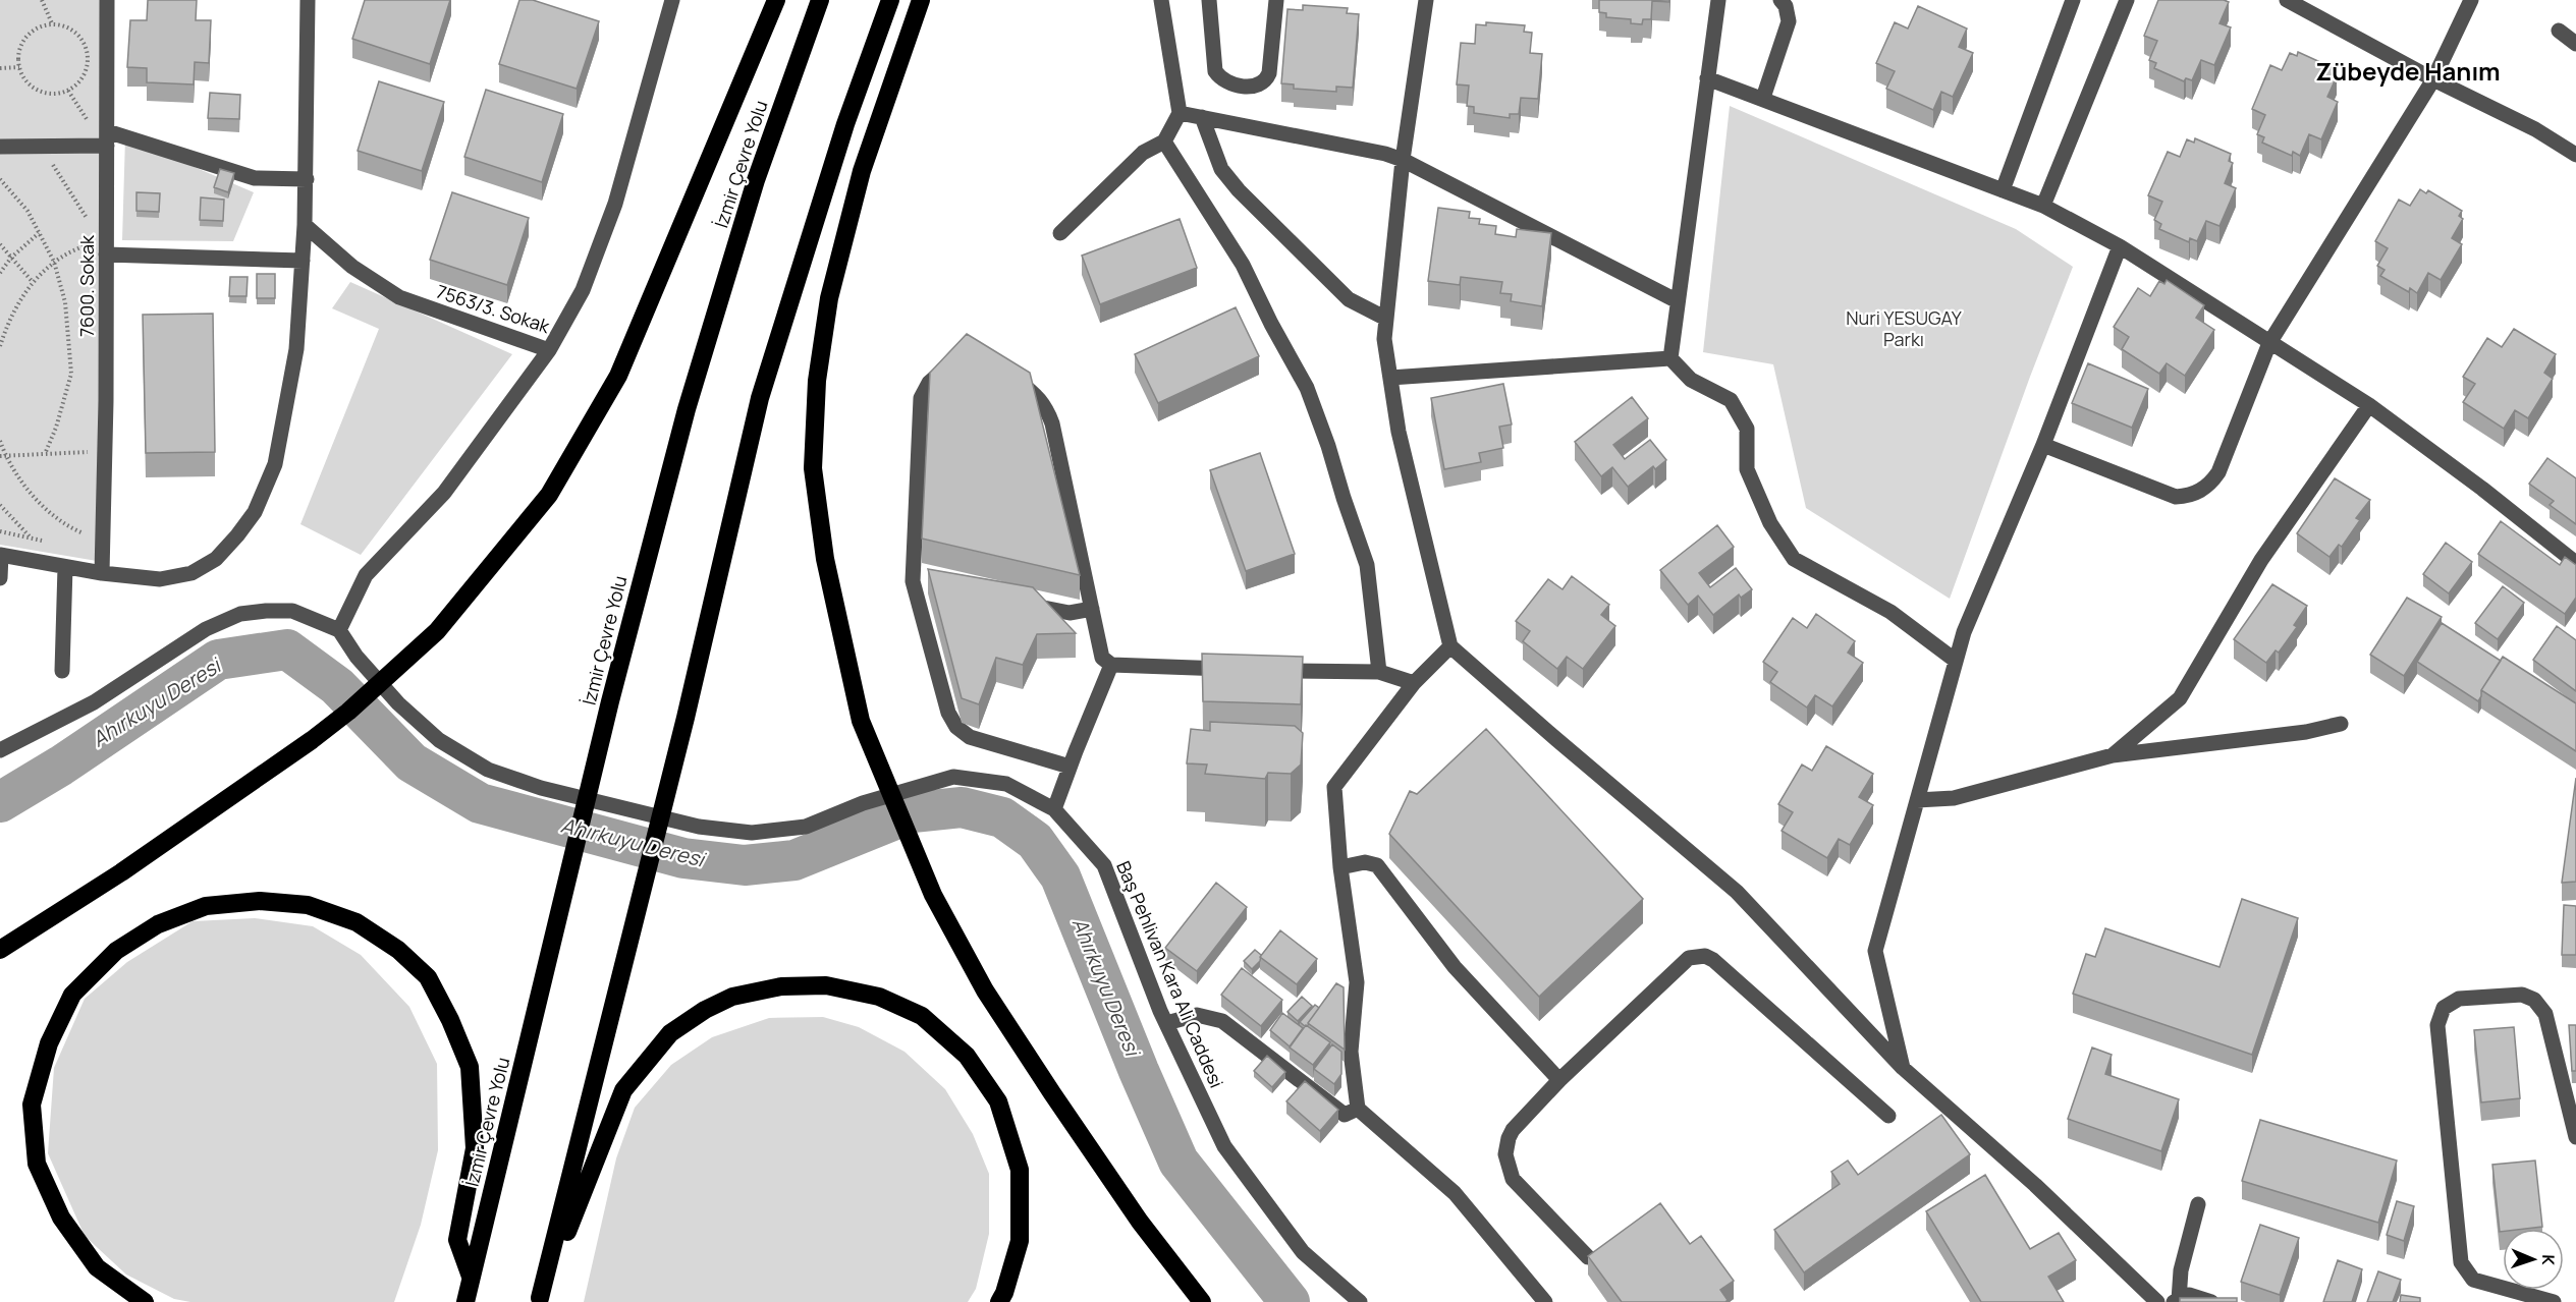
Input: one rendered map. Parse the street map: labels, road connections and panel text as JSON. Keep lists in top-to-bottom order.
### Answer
{
  "streets": {
    "highway": ["İzmir Çevre Yolu"],
    "street": ["7600. Sokak", "7563/3. Sokak", "Baş Pehlivan Kara Ali Caddesi"]
  },
  "districts": ["Zübeyde Hanım"],
  "water": ["Ahırkuyu Deresi"],
  "parks": ["Nuri YESUGAY Parkı"],
  "north": "right"
}
